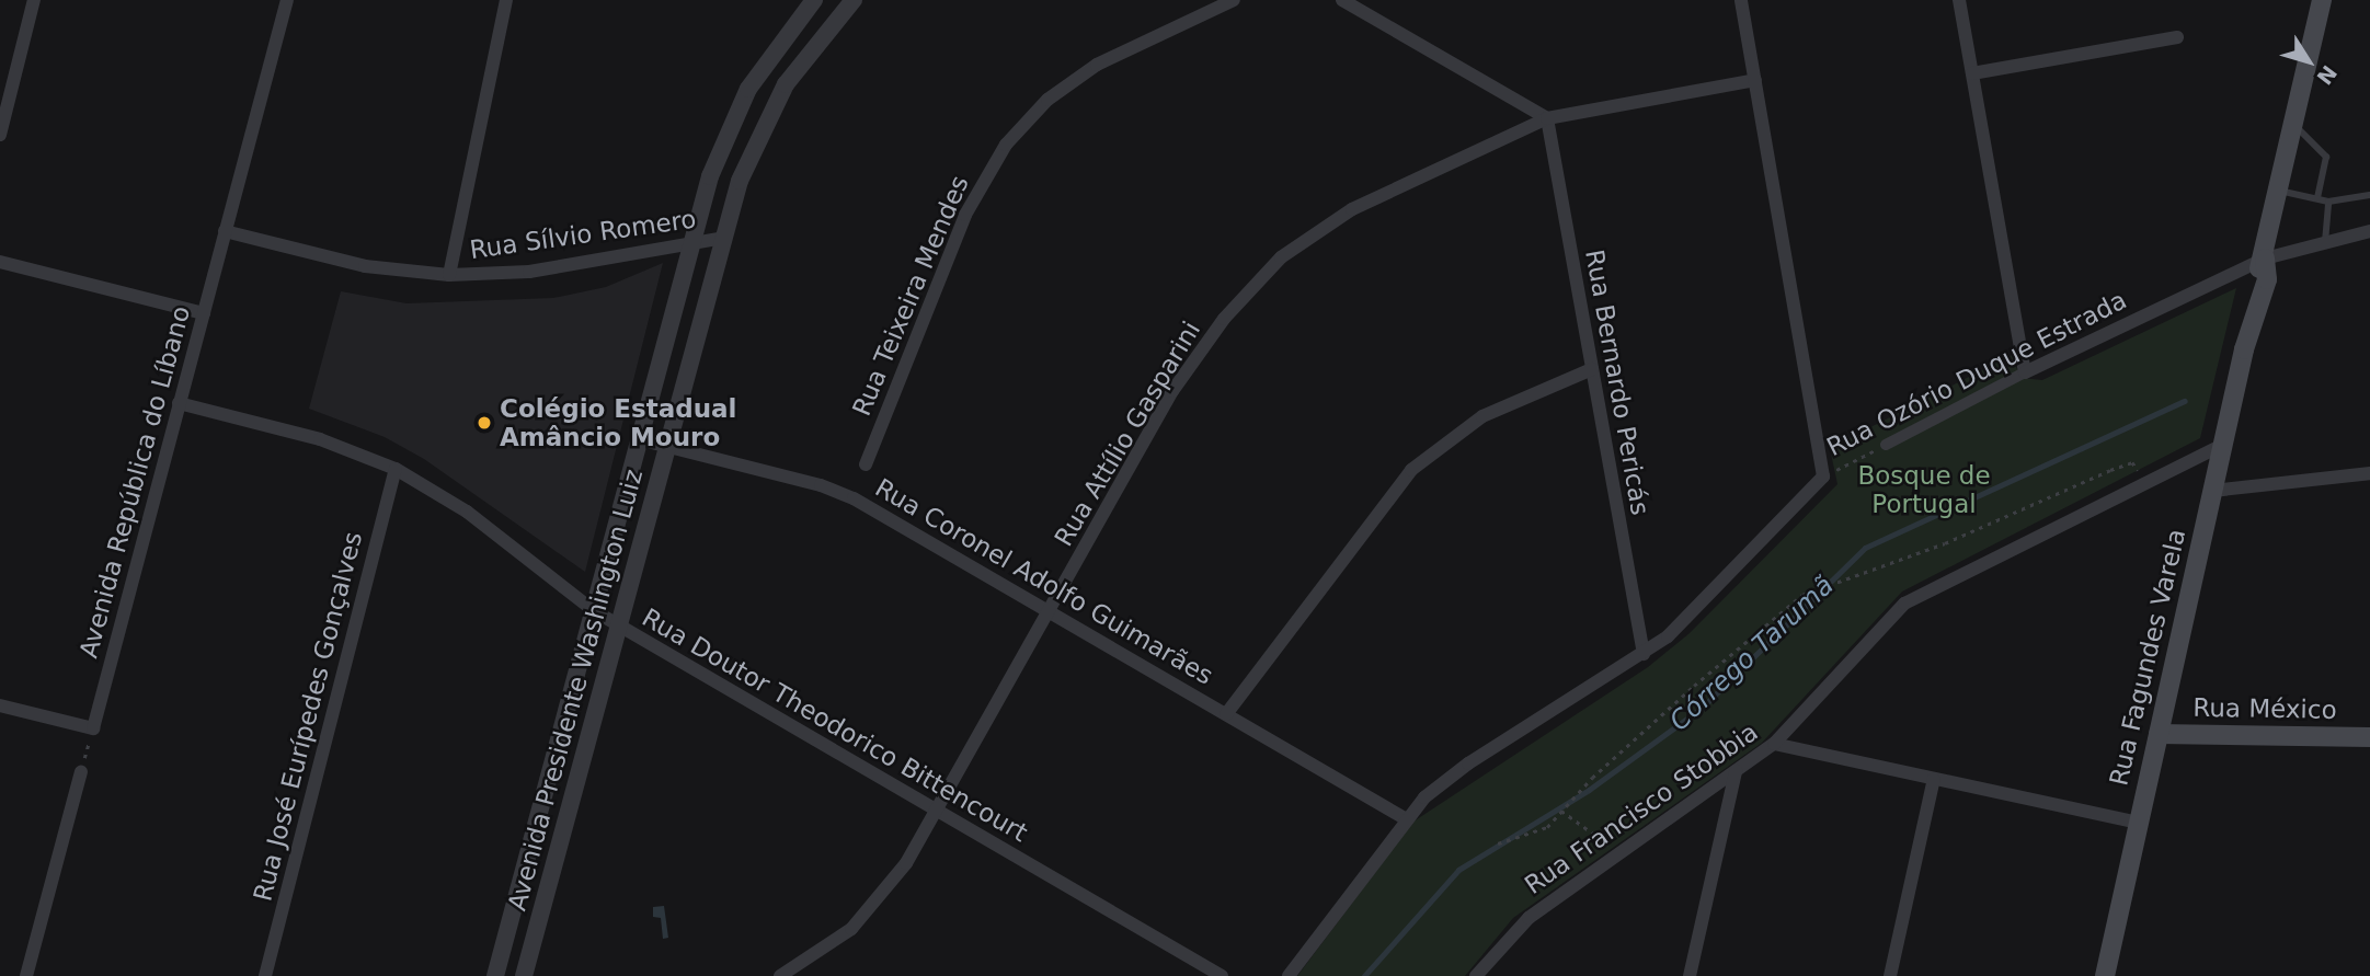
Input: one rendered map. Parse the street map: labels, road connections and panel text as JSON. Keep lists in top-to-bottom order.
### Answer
{
  "streets": {
    "main road": ["Rua Fagundes Varela", "Rua México"],
    "street": [
      "Rua Sílvio Romero",
      "Rua Teixeira Mendes",
      "Rua Ozório Duque Estrada",
      "Rua Bernardo Pericás",
      "Rua Attílio Gasparini",
      "Avenida República do Líbano",
      "Rua Coronel Adolfo Guimarães",
      "Avenida Presidente Washington Luiz",
      "Rua José Eurípedes Gonçalves",
      "Rua Doutor Theodorico Bittencourt",
      "Rua Francisco Stobbia"
    ]
  },
  "crossings": [
    ["Rua Sílvio Romero", "Avenida República do Líbano"],
    ["Rua Sílvio Romero", "Avenida Presidente Washington Luiz"],
    ["Rua Ozório Duque Estrada", "Rua Bernardo Pericás"],
    ["Rua Ozório Duque Estrada", "Rua Coronel Adolfo Guimarães"],
    ["Rua Ozório Duque Estrada", "Rua Fagundes Varela"],
    ["Rua Bernardo Pericás", "Rua Attílio Gasparini"],
    ["Rua Attílio Gasparini", "Rua Coronel Adolfo Guimarães"],
    ["Rua Attílio Gasparini", "Rua Doutor Theodorico Bittencourt"],
    ["Avenida República do Líbano", "Rua Doutor Theodorico Bittencourt"],
    ["Rua Coronel Adolfo Guimarães", "Avenida Presidente Washington Luiz"],
    ["Rua Fagundes Varela", "Rua México"],
    ["Rua Fagundes Varela", "Rua Francisco Stobbia"],
    ["Avenida Presidente Washington Luiz", "Rua Doutor Theodorico Bittencourt"],
    ["Rua José Eurípedes Gonçalves", "Rua Doutor Theodorico Bittencourt"]
  ],
  "water": ["Córrego Tarumã"],
  "parks": ["Bosque de Portugal"],
  "places": ["Colégio Estadual Amâncio Mouro"],
  "north": "bottom right"
}
